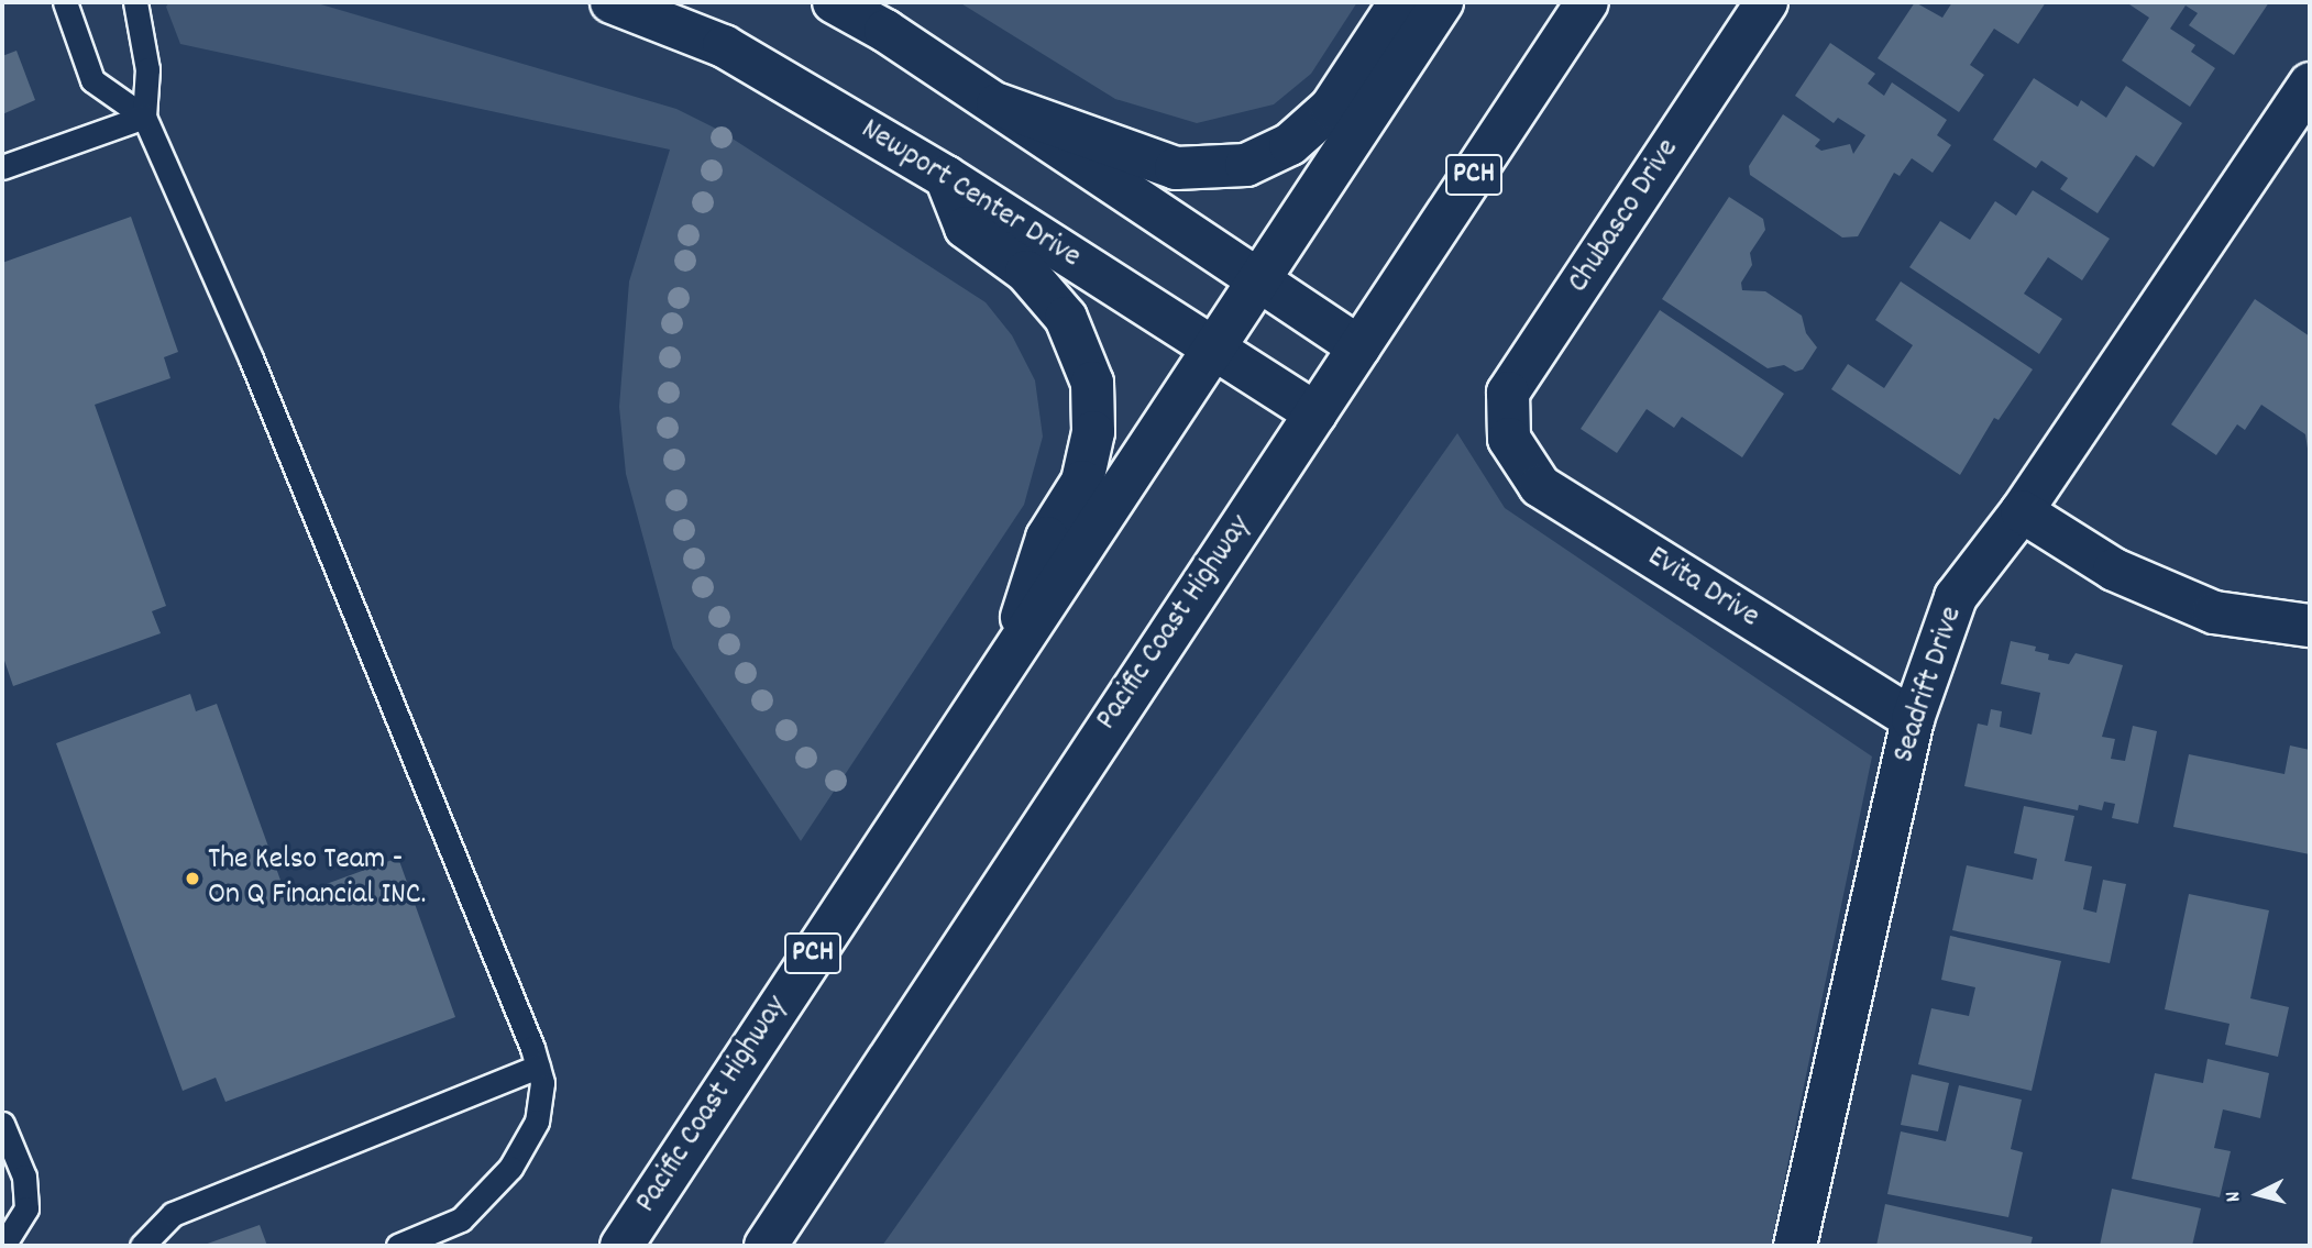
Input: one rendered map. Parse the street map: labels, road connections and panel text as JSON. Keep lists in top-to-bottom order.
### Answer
{
  "streets": {
    "main road": [
      "PCH",
      "Newport Center Drive",
      "Chubasco Drive",
      "Evita Drive",
      "Pacific Coast Highway",
      "Seadrift Drive"
    ]
  },
  "crossings": [
    ["Newport Center Drive", "Pacific Coast Highway"],
    ["Chubasco Drive", "Evita Drive"],
    ["Evita Drive", "Seadrift Drive"]
  ],
  "places": ["The Kelso Team - On Q Financial INC."],
  "north": "left"
}
